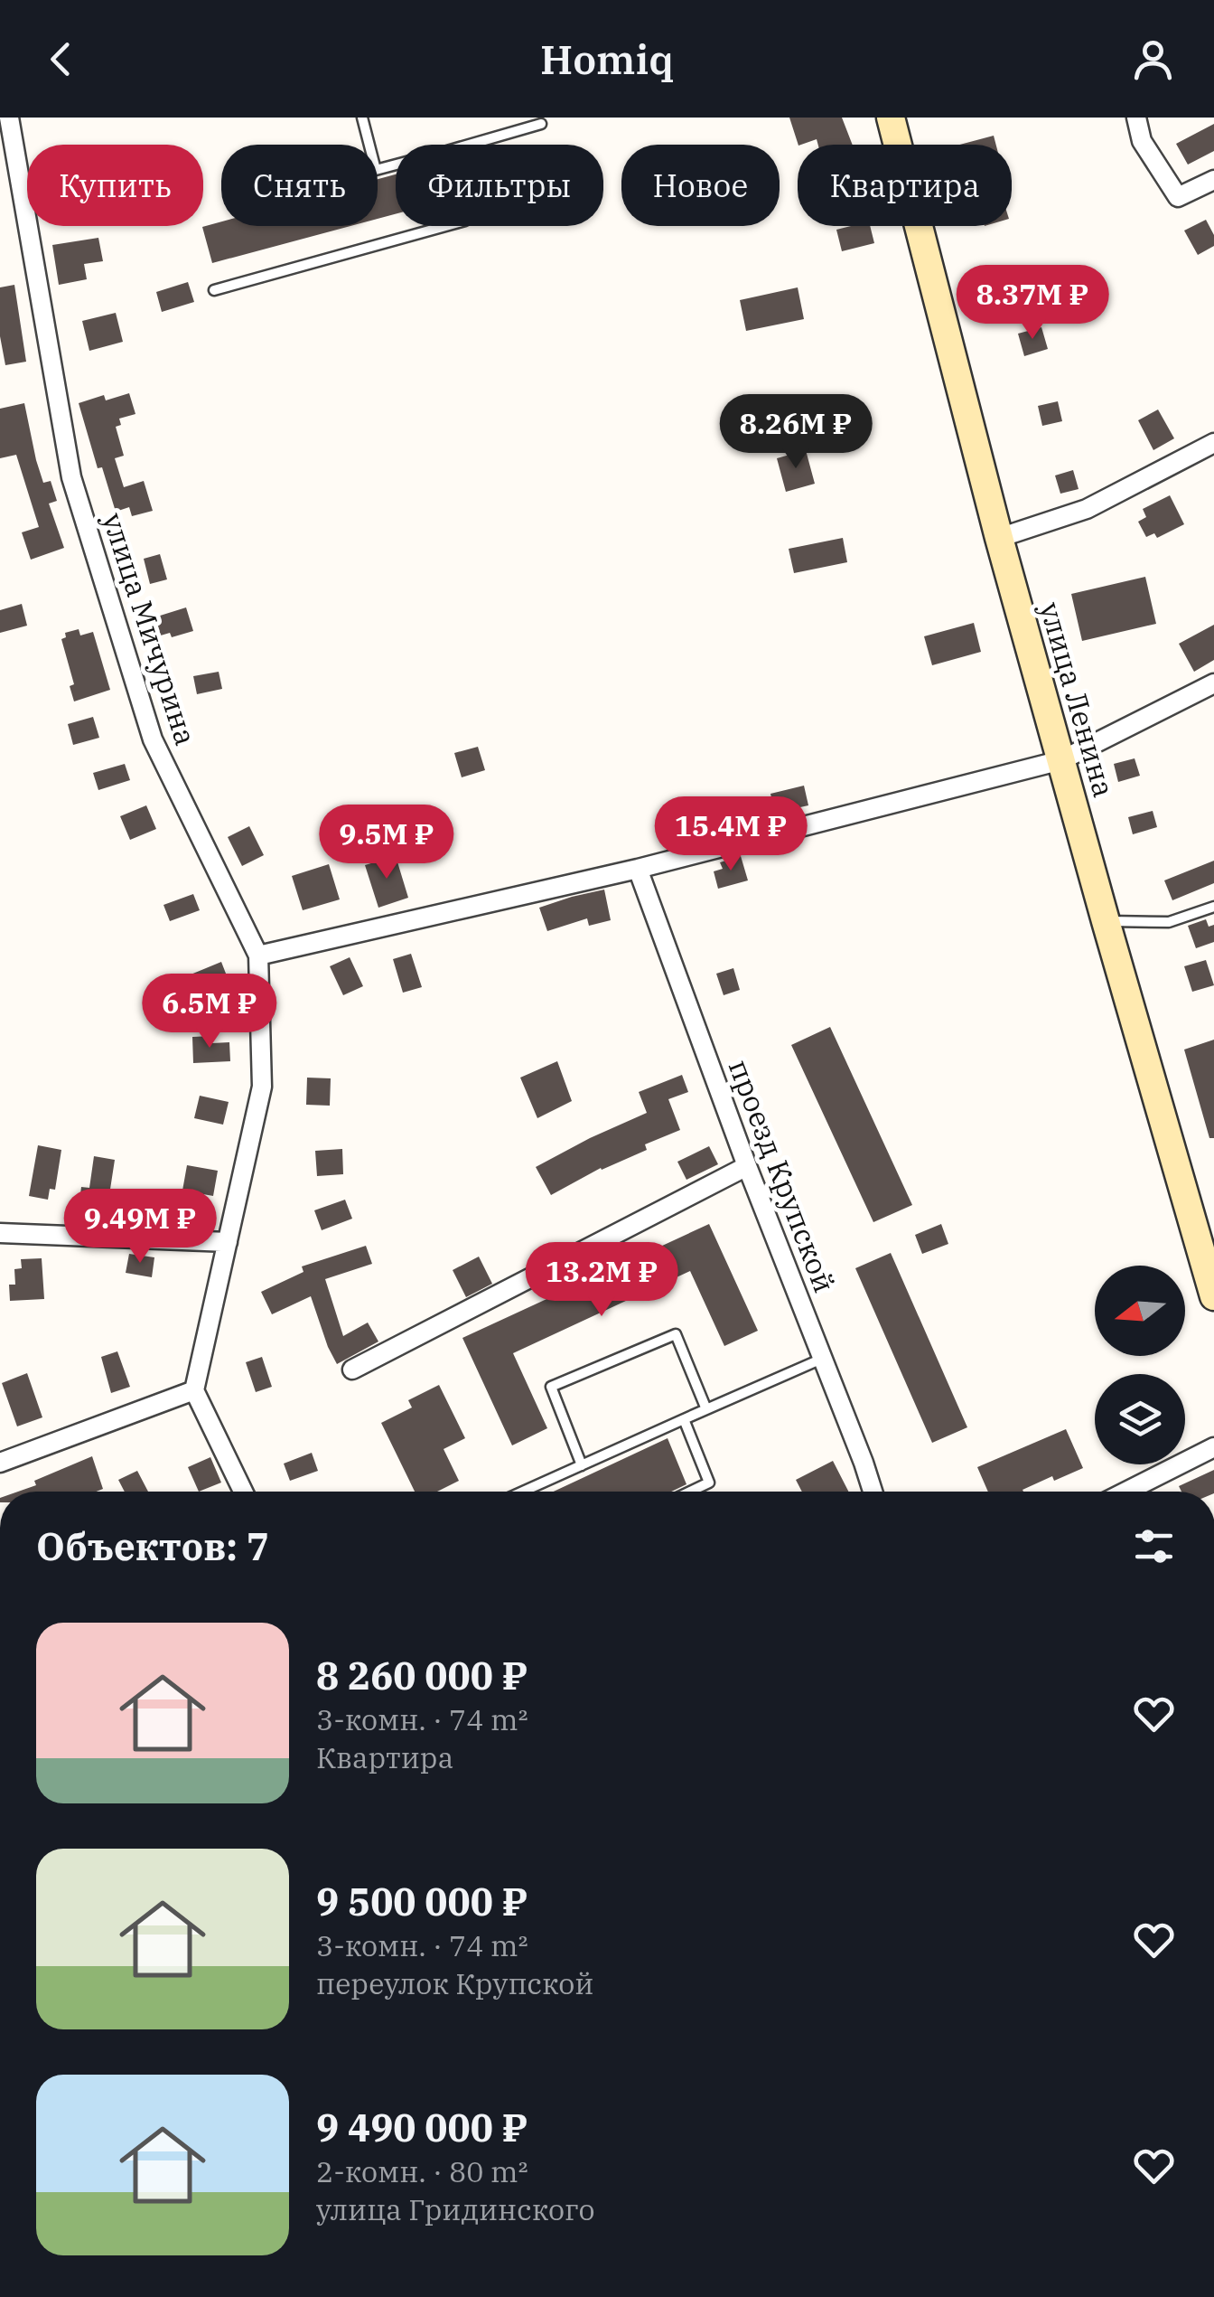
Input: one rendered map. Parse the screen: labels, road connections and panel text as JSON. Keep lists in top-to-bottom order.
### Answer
{
  "streets": {
    "main road": ["улица Ленина"],
    "street": ["улица Мичурина", "проезд Крупской"]
  },
  "north": "left",
  "page": {
    "header": "Homiq",
    "chip": [
      "Купить",
      "Снять",
      "Фильтры",
      "Новое",
      "Квартира"
    ],
    "price": [
      "8.37M ₽",
      "8.26M ₽",
      "15.4M ₽",
      "9.5M ₽",
      "6.5M ₽",
      "9.49M ₽",
      "13.2M ₽"
    ],
    "heading": "Объектов: 7",
    "list": [
      {
        "name": "8 260 000 ₽",
        "note": "3-комн. · 74 m² · Квартира"
      },
      {
        "name": "9 500 000 ₽",
        "note": "3-комн. · 74 m² · переулок Крупской"
      },
      {
        "name": "9 490 000 ₽",
        "note": "2-комн. · 80 m² · улица Гридинского"
      }
    ]
  }
}
